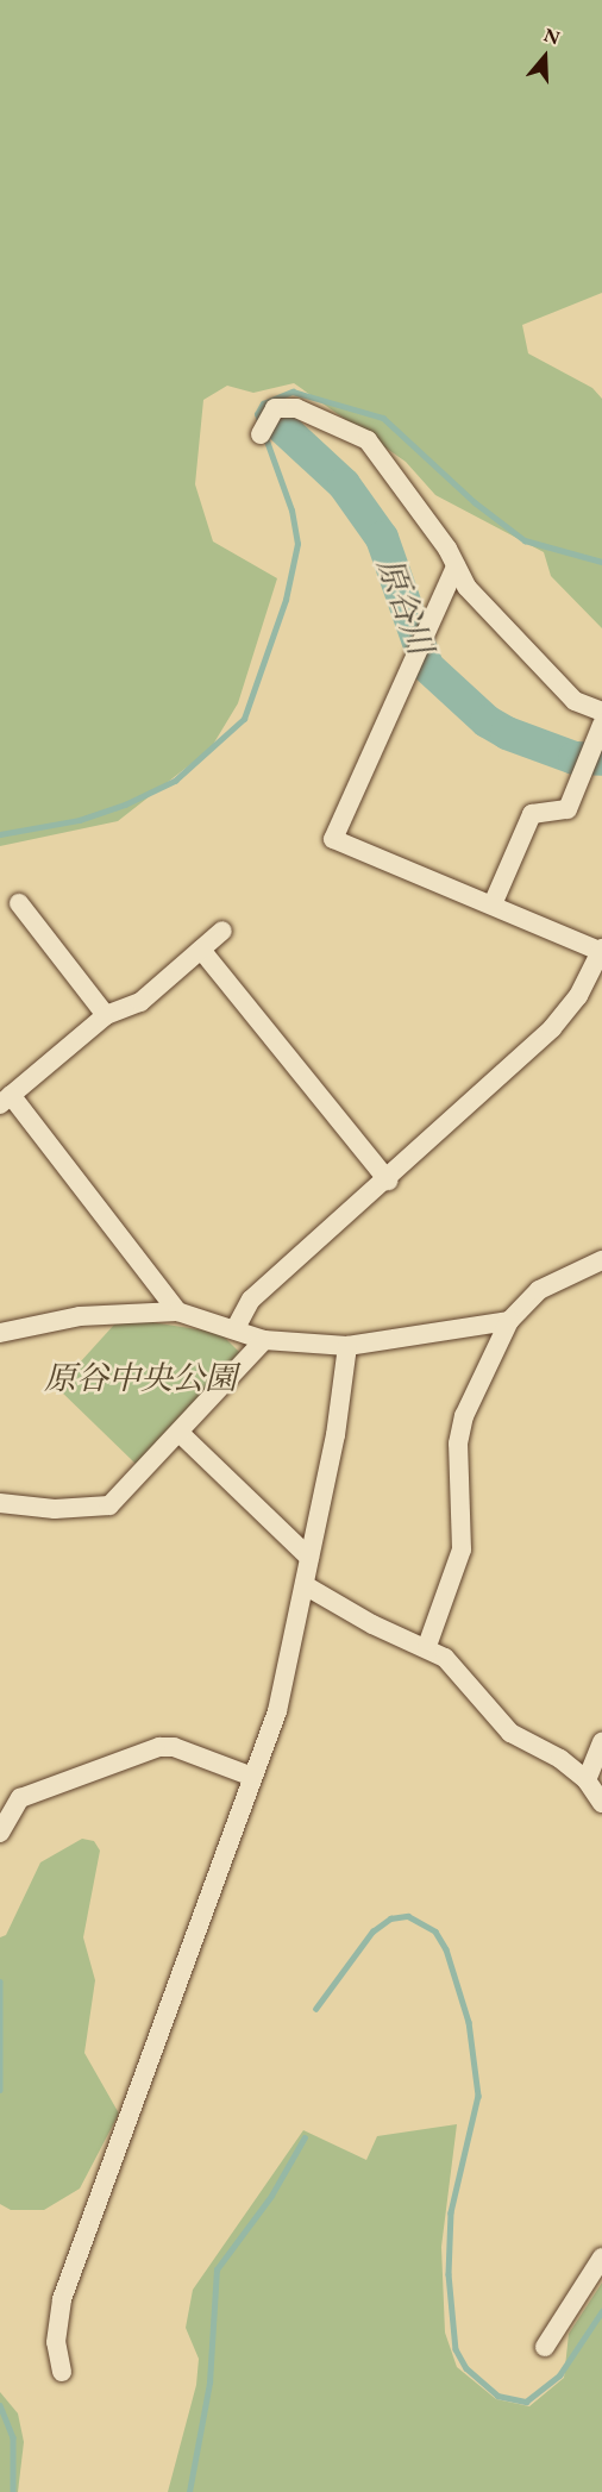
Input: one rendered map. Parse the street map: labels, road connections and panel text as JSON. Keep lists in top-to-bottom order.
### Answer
{
  "water": ["原谷川"],
  "parks": ["原谷中央公園"],
  "north": "top"
}
